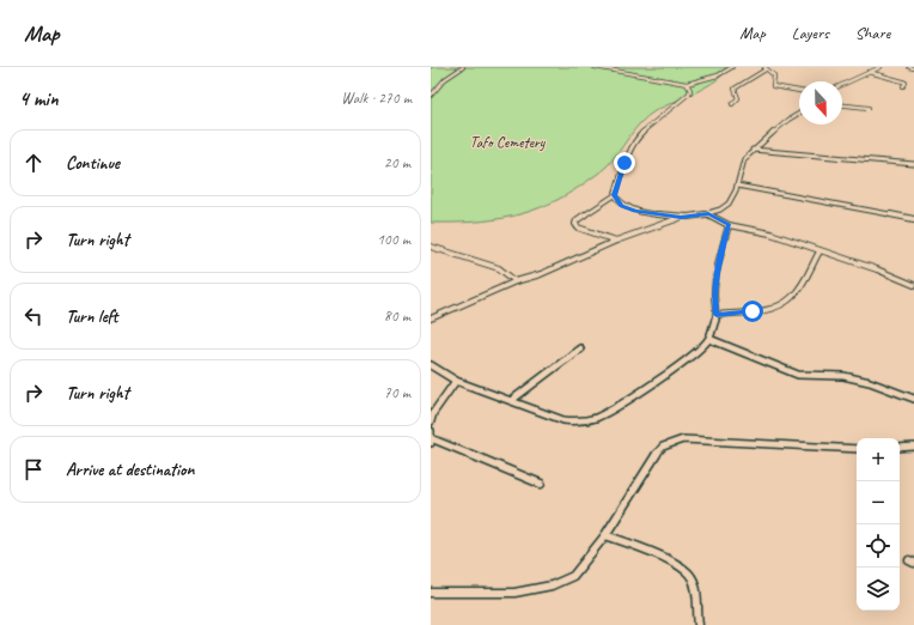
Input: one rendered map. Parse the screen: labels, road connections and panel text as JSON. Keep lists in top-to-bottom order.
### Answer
{
  "parks": ["Tafo Cemetery"],
  "north": "bottom",
  "page": {
    "header": "Map",
    "nav": ["Map", "Layers", "Share"],
    "heading": ["4 min", "Walk · 270 m"],
    "list": [
      ["Continue", "20 m"],
      ["Turn right", "100 m"],
      ["Turn left", "80 m"],
      ["Turn right", "70 m"],
      "Arrive at destination"
    ],
    "map_buttons": ["+", "−"]
  }
}
